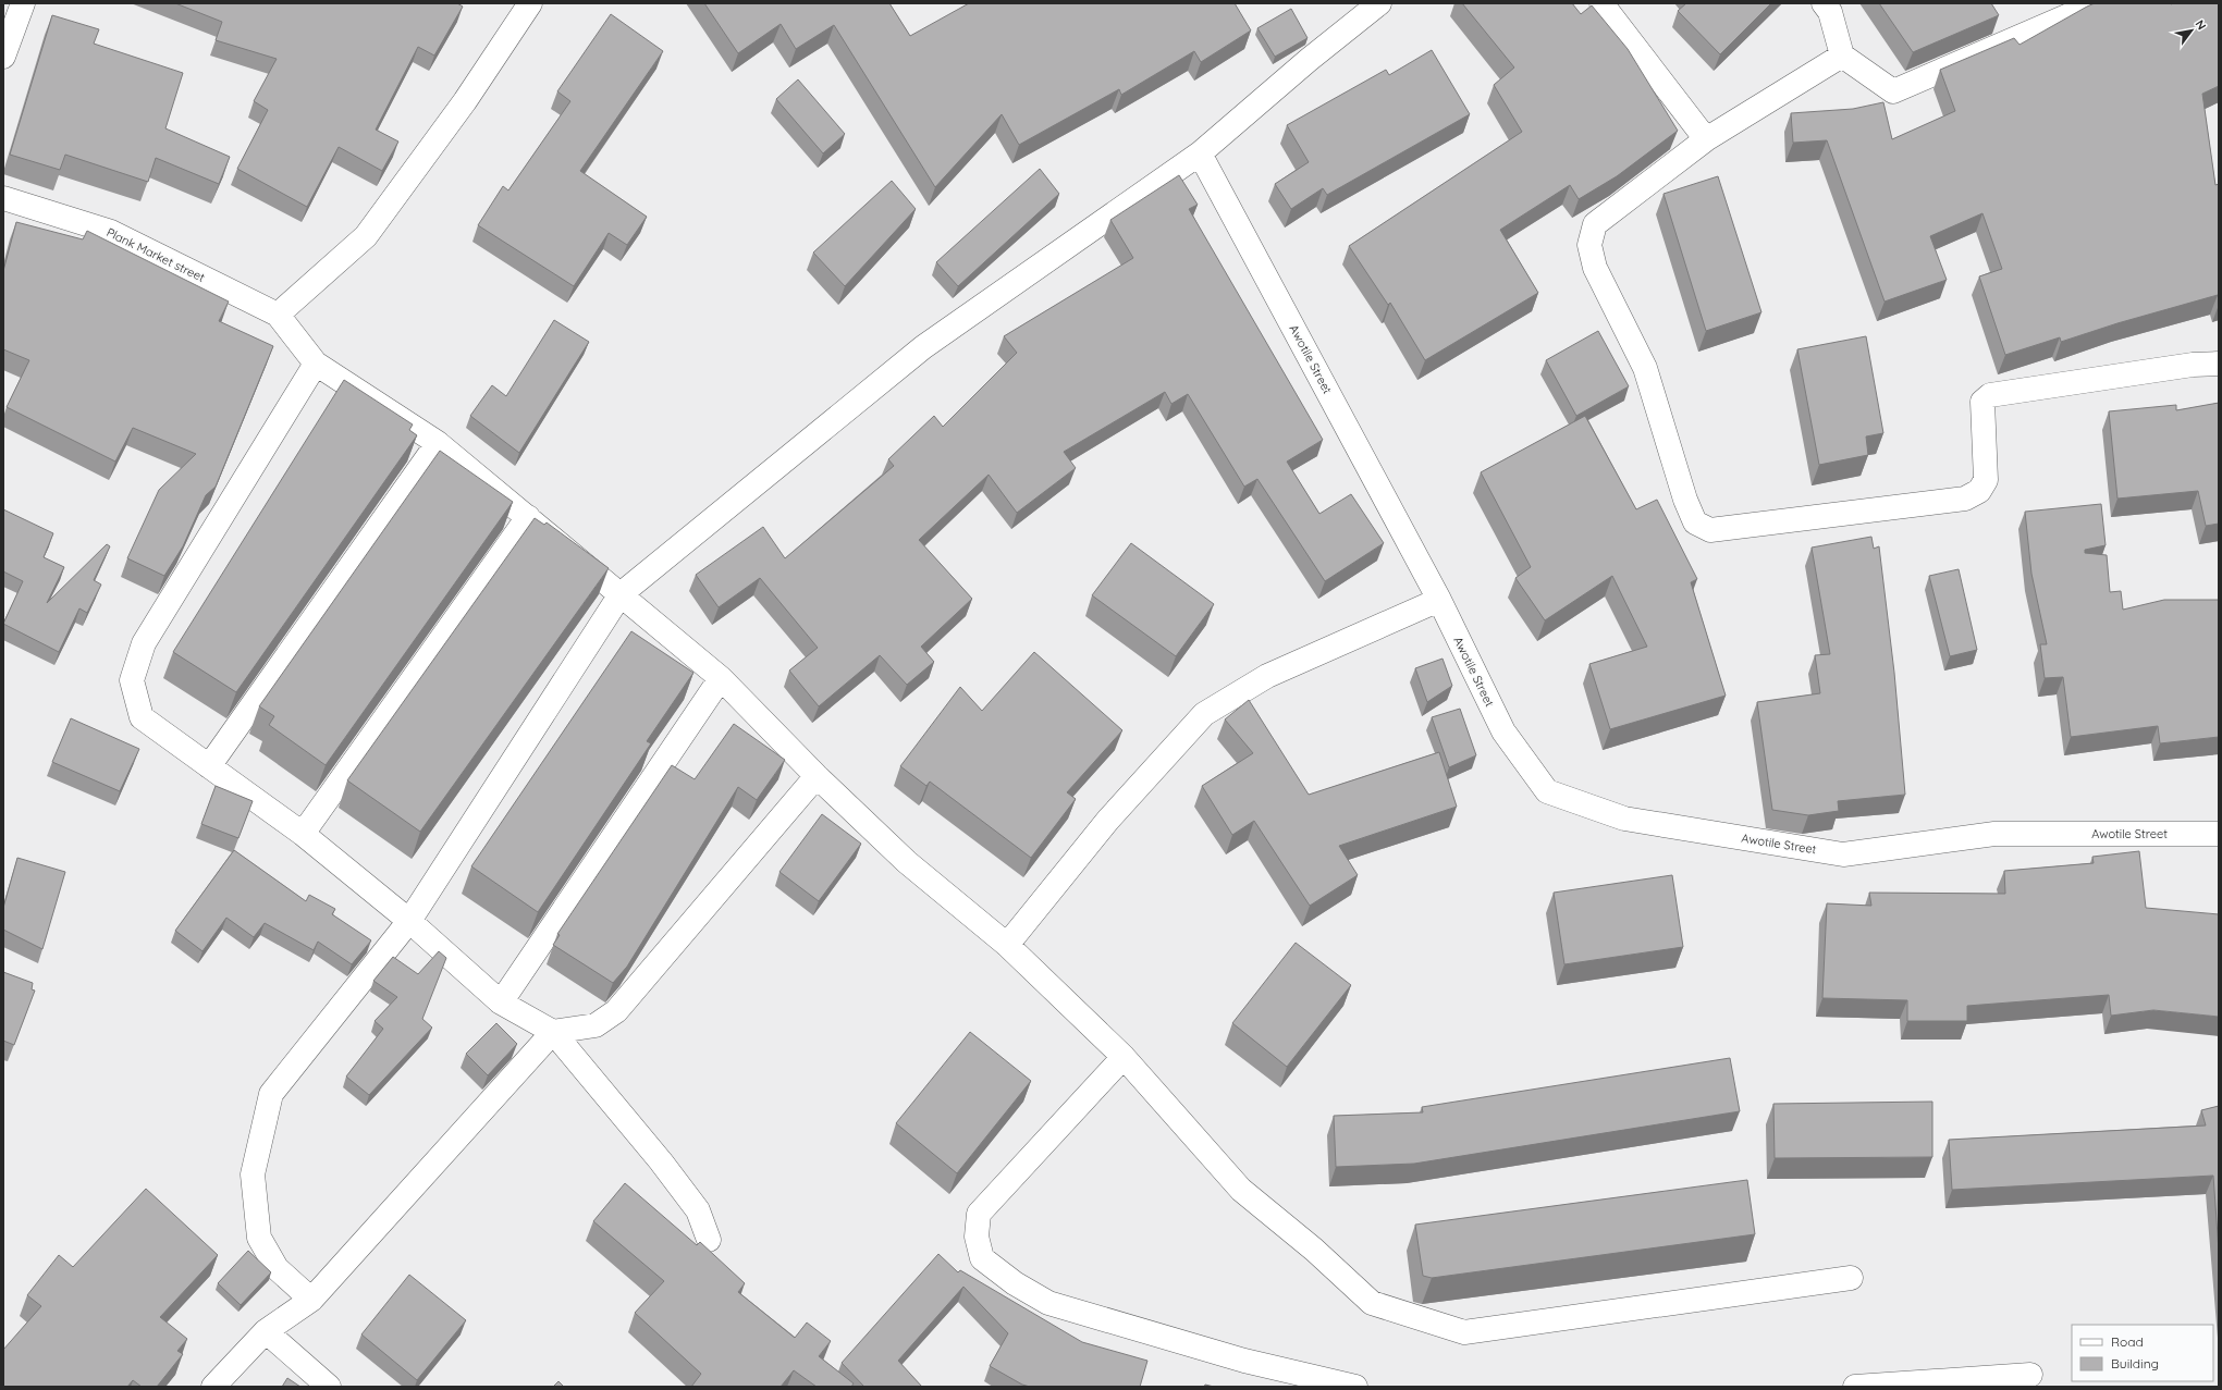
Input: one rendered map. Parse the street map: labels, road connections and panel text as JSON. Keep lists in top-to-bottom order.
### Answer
{
  "streets": {
    "street": ["Plank Market street", "Awotile Street"]
  },
  "legend": ["Road", "Building"],
  "north": "top right"
}
